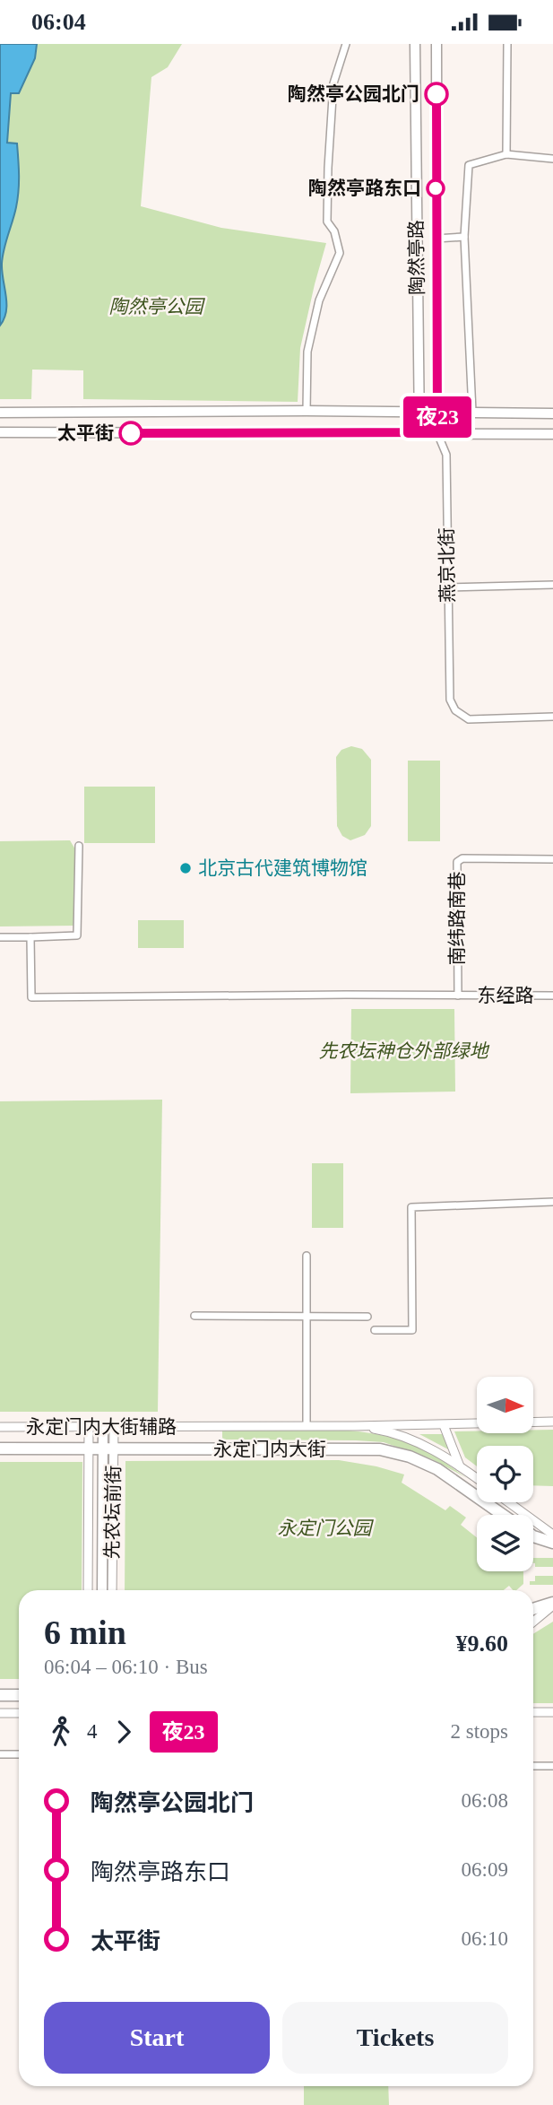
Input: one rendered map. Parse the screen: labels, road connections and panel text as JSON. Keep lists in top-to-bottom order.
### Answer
{
  "streets": {
    "main road": ["陶然亭路", "永定门内大街", "先农坛前街"],
    "street": [
      "燕京北街",
      "南纬路南巷",
      "东经路",
      "永定门内大街辅路"
    ]
  },
  "crossings": [
    ["陶然亭路", "燕京北街"],
    ["南纬路南巷", "东经路"],
    ["永定门内大街辅路", "先农坛前街"],
    ["永定门内大街", "先农坛前街"]
  ],
  "parks": ["陶然亭公园", "先农坛神仓外部绿地", "永定门公园"],
  "places": [
    "陶然亭公园北门",
    "陶然亭路东口",
    "太平街",
    "北京古代建筑博物馆"
  ],
  "lines": ["bus line 夜23"],
  "north": "right",
  "page": {
    "status": "06:04",
    "on_map": "夜23",
    "heading": ["6 min", "06:04 – 06:10 · Bus", "¥9.60"],
    "legs": ["4", "夜23", "2 stops"],
    "list": [
      {
        "name": "陶然亭公园北门",
        "value": "06:08"
      },
      {
        "name": "陶然亭路东口",
        "value": "06:09"
      },
      {
        "name": "太平街",
        "value": "06:10"
      }
    ],
    "buttons": ["Start", "Tickets"]
  }
}
